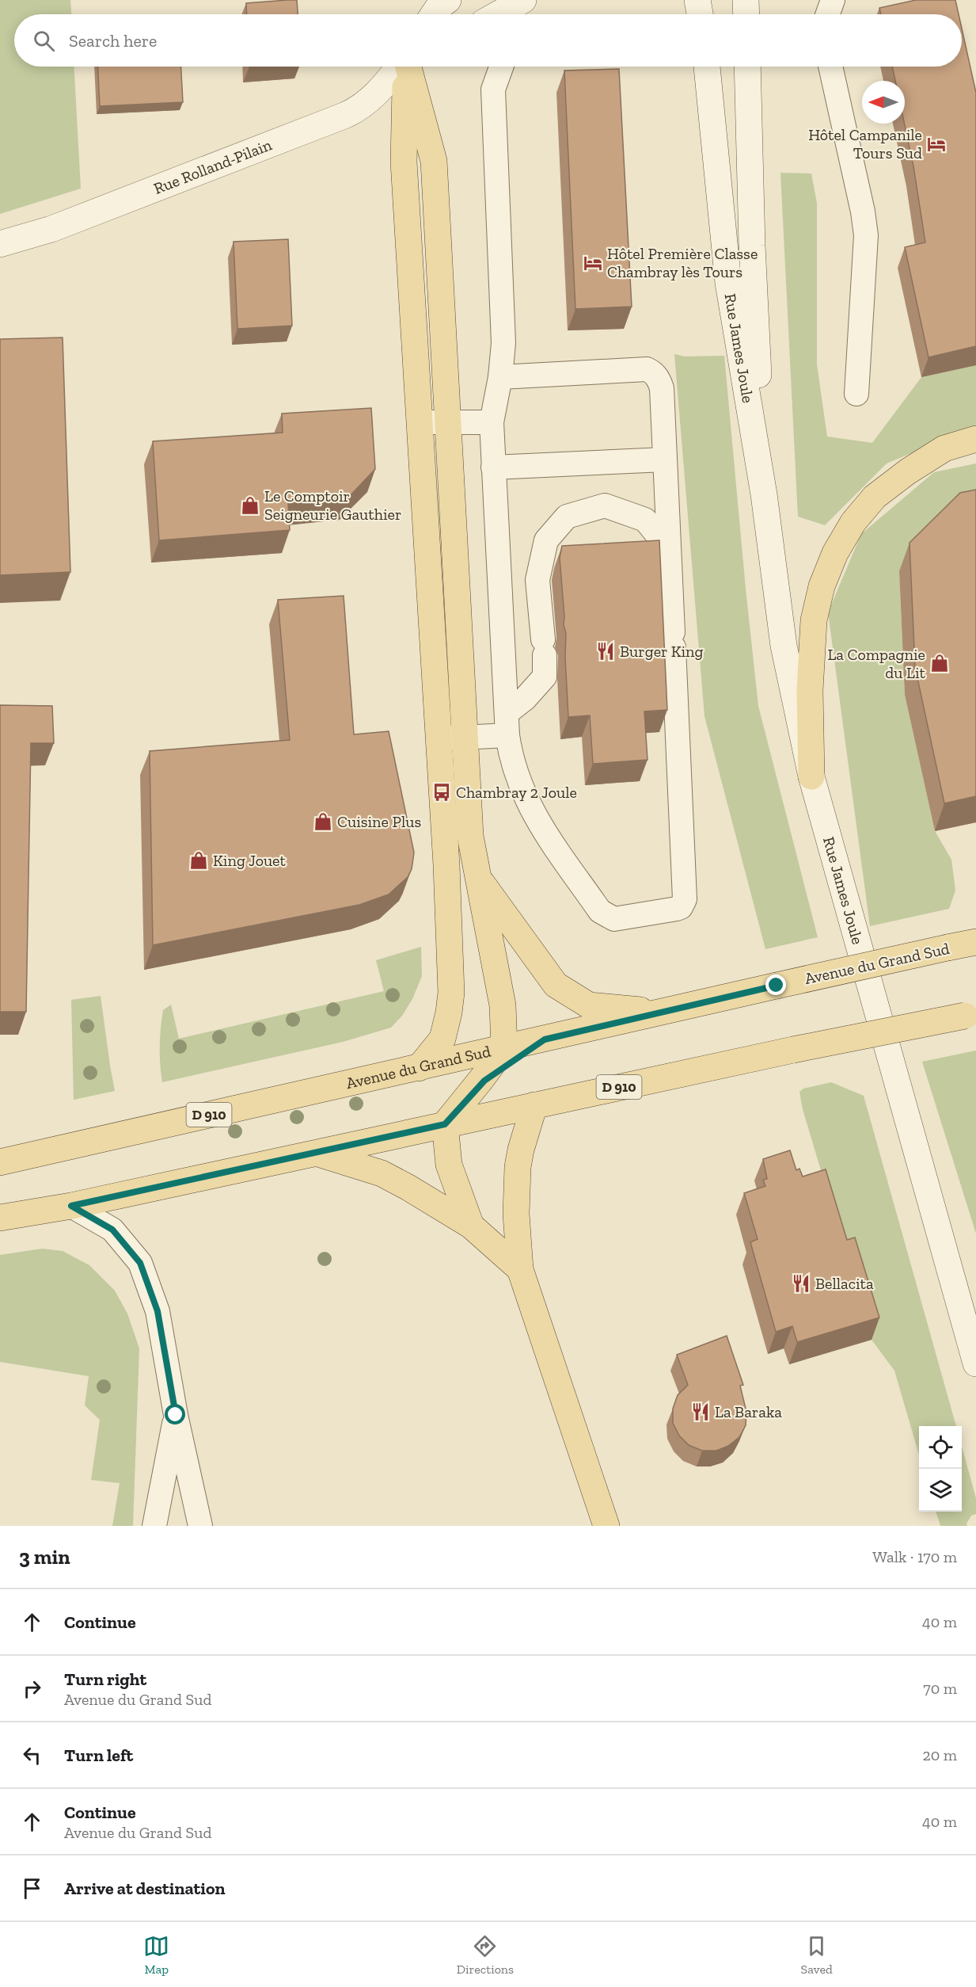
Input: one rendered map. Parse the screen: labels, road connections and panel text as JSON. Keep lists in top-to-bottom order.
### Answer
{
  "streets": {
    "main road": ["Avenue du Grand Sud", "D 910"],
    "street": ["Rue Rolland-Pilain", "Rue James Joule"]
  },
  "places": {
    "hotel": ["Hôtel Campanile Tours Sud", "Hôtel Première Classe Chambray lès Tours"],
    "shop": [
      "Le Comptoir Seigneurie Gauthier",
      "La Compagnie du Lit",
      "Cuisine Plus",
      "King Jouet"
    ],
    "restaurant": ["Burger King", "Bellacita", "La Baraka"],
    "bus stop": ["Chambray 2 Joule"]
  },
  "north": "left",
  "page": {
    "search": "Search here",
    "heading": ["3 min", "Walk · 170 m"],
    "list": [
      ["Continue", "40 m"],
      ["Turn right", "Avenue du Grand Sud", "70 m"],
      ["Turn left", "20 m"],
      ["Continue", "Avenue du Grand Sud", "40 m"],
      "Arrive at destination"
    ],
    "nav": ["Map", "Directions", "Saved"]
  }
}
